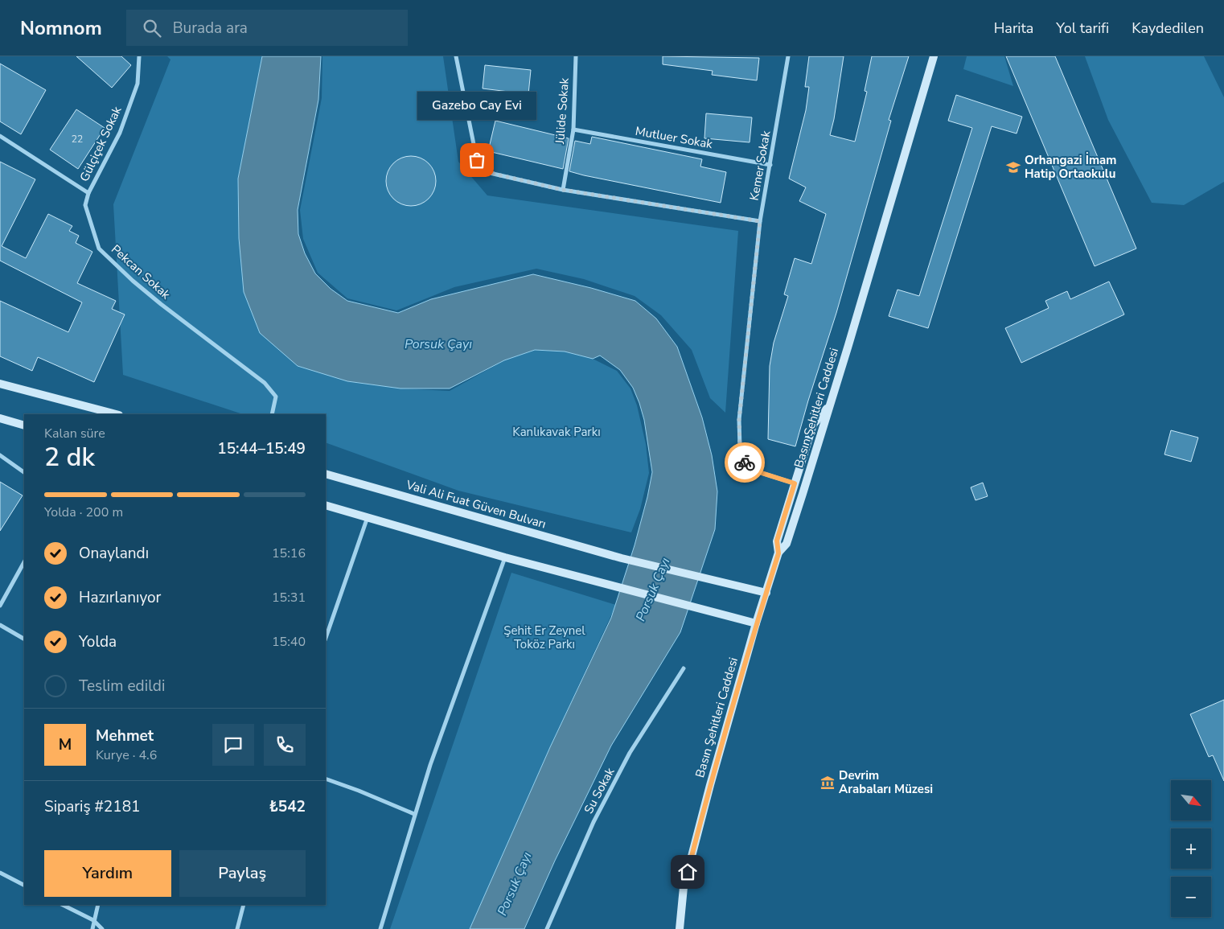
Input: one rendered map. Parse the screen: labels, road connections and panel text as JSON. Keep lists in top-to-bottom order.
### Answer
{
  "streets": {
    "main road": ["Basın Şehitleri Caddesi", "Vali Ali Fuat Güven Bulvarı"],
    "street": [
      "Jülide Sokak",
      "Mutluer Sokak",
      "Gülçiçek Sokak",
      "Kemer Sokak",
      "Pekcan Sokak",
      "Su Sokak"
    ]
  },
  "crossings": [
    ["Jülide Sokak", "Mutluer Sokak"],
    ["Mutluer Sokak", "Kemer Sokak"],
    ["Gülçiçek Sokak", "Pekcan Sokak"],
    ["Basın Şehitleri Caddesi", "Vali Ali Fuat Güven Bulvarı"]
  ],
  "water": ["Porsuk Çayı"],
  "parks": ["Kanlıkavak Parkı", "Şehit Er Zeynel Toköz Parkı"],
  "places": {
    "other": ["Gazebo Cay Evi"],
    "school or university": ["Orhangazi İmam Hatip Ortaokulu"],
    "museum": ["Devrim Arabaları Müzesi"]
  },
  "house_numbers": ["22"],
  "north": "bottom right",
  "page": {
    "header": "Nomnom",
    "search": "Burada ara",
    "nav": ["Harita", "Yol tarifi", "Kaydedilen"],
    "bubble": "Gazebo Cay Evi",
    "heading": ["2 dk", "Kalan süre", "15:44–15:49"],
    "panel": [
      "Mehmet",
      "Kurye · 4.6",
      "Sipariş #2181",
      "₺542"
    ],
    "bar": "Yolda · 200 m",
    "list": [
      ["Onaylandı", "15:16"],
      ["Hazırlanıyor", "15:31"],
      ["Yolda", "15:40"],
      "Teslim edildi"
    ],
    "round": "M",
    "map_buttons": ["+", "−"],
    "buttons": ["Yardım", "Paylaş"]
  }
}
